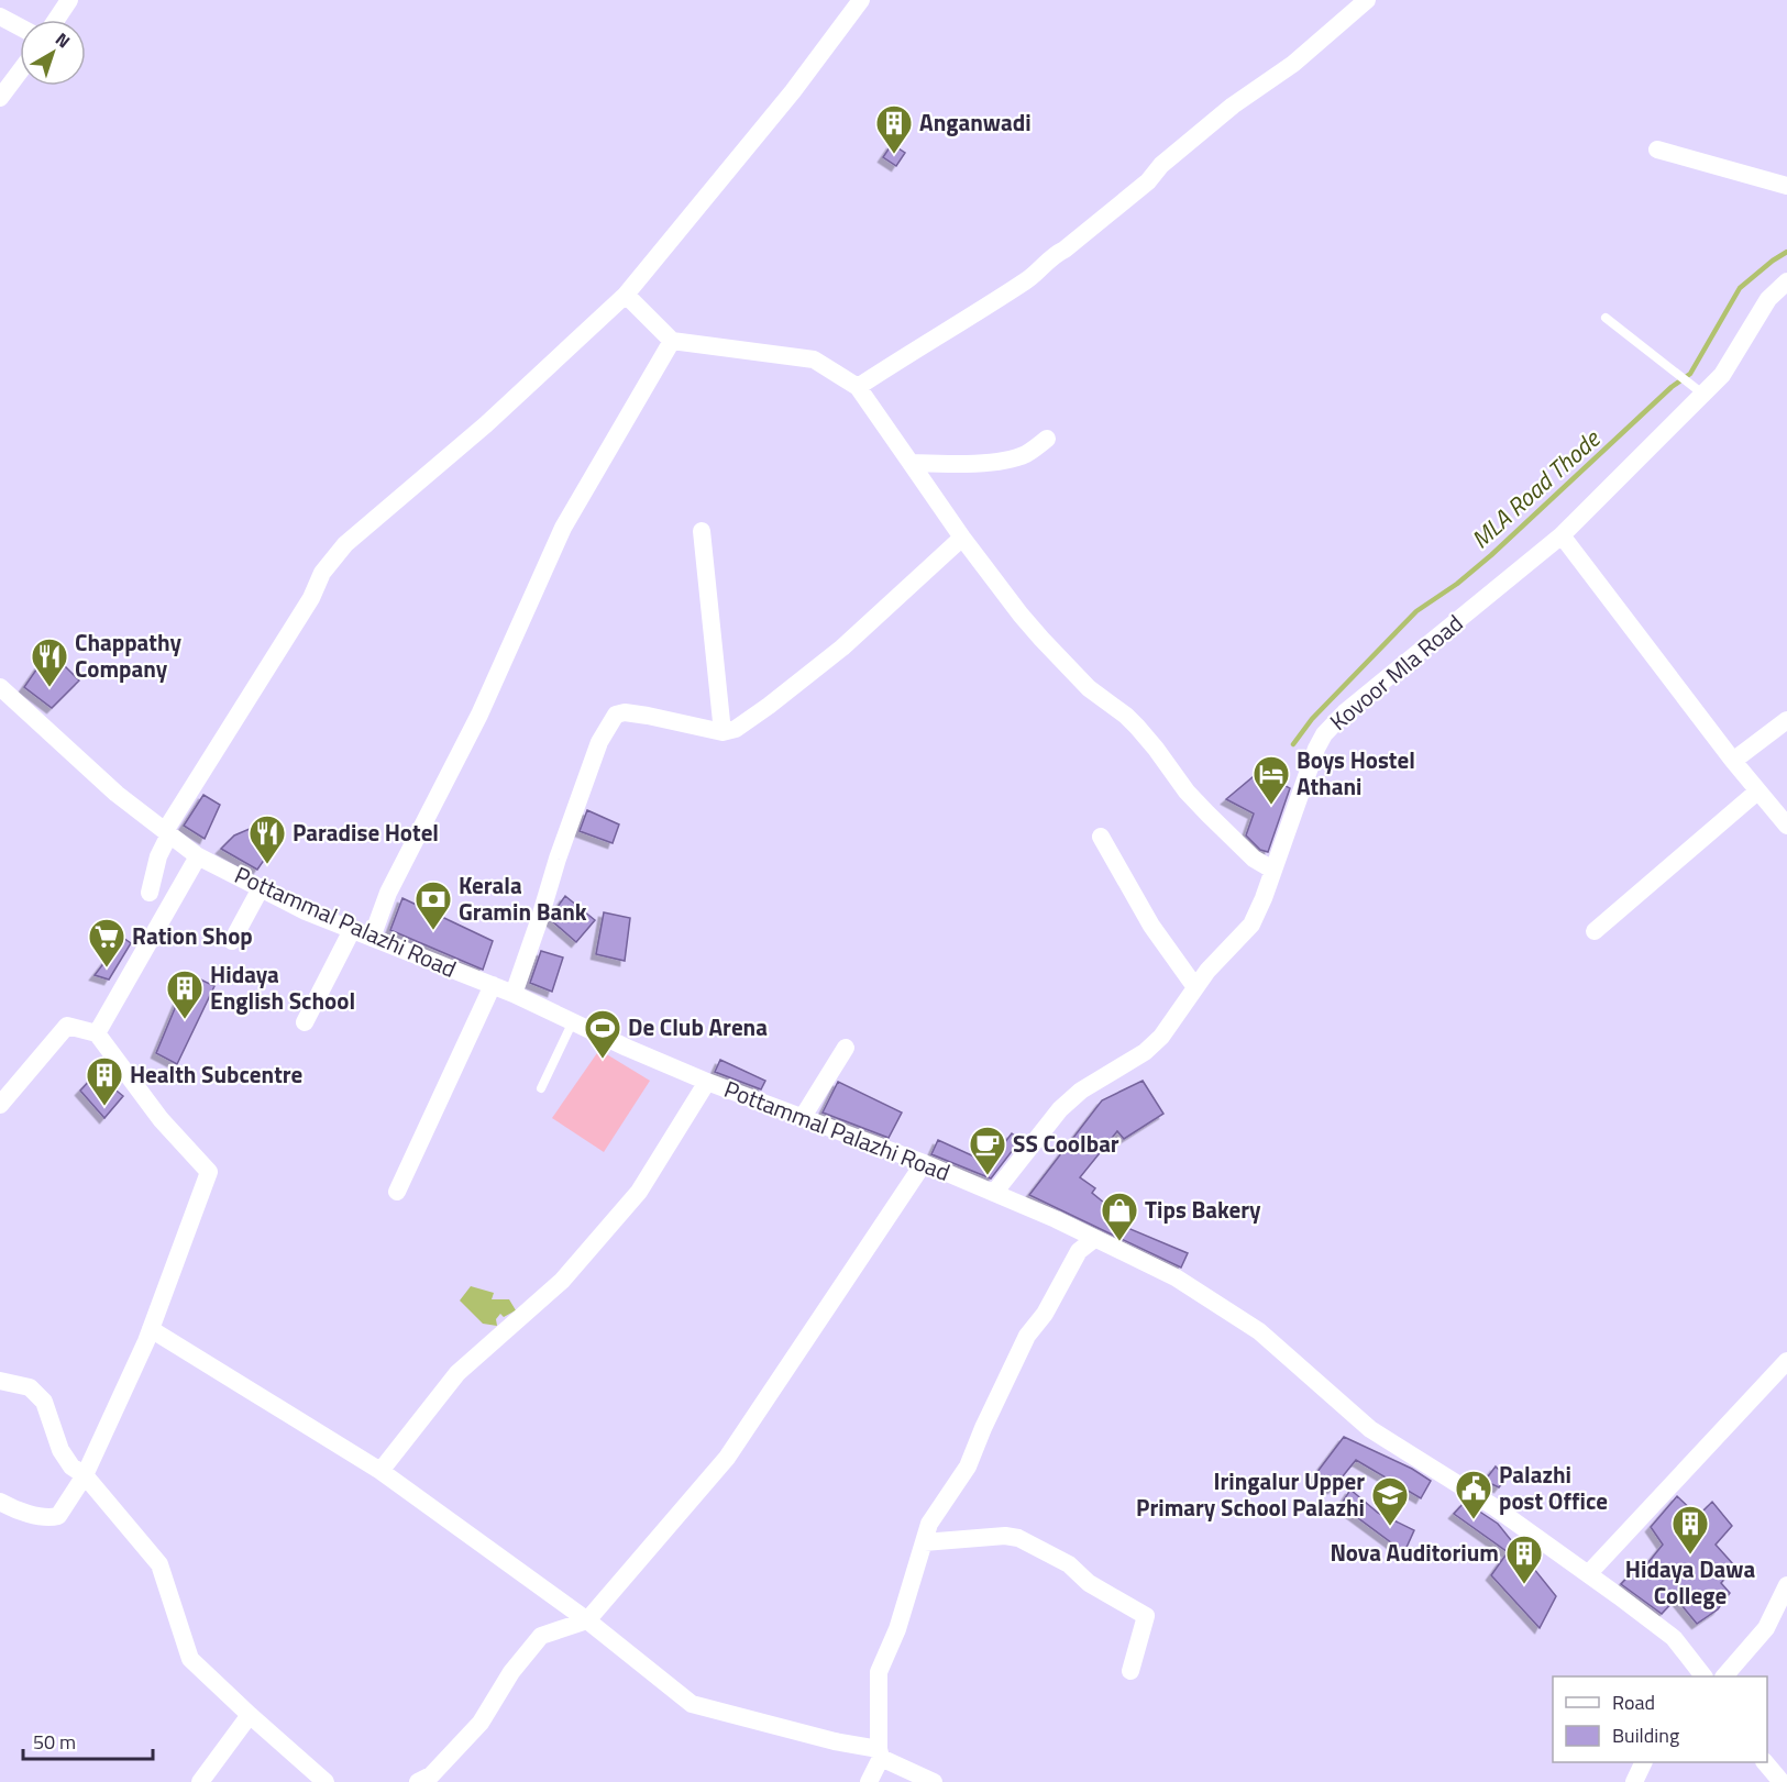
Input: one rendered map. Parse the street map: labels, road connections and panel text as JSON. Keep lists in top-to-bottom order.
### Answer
{
  "streets": {
    "street": ["Kovoor Mla Road", "Pottammal Palazhi Road"]
  },
  "crossings": [
    ["Kovoor Mla Road", "Pottammal Palazhi Road"]
  ],
  "water": ["MLA Road Thode"],
  "places": {
    "building": [
      "Anganwadi",
      "Hidaya English School",
      "Health Subcentre",
      "Hidaya Dawa College",
      "Nova Auditorium"
    ],
    "restaurant": ["Chappathy Company", "Paradise Hotel"],
    "hotel": ["Boys Hostel Athani"],
    "bank": ["Kerala Gramin Bank"],
    "supermarket": ["Ration Shop"],
    "sports": ["De Club Arena"],
    "cafe": ["SS Coolbar"],
    "shop": ["Tips Bakery"],
    "public building": ["Palazhi post Office"],
    "school or university": ["Iringalur Upper Primary School Palazhi"]
  },
  "legend": ["Road", "Building"],
  "scale_bar": "50 m",
  "north": "top right"
}
